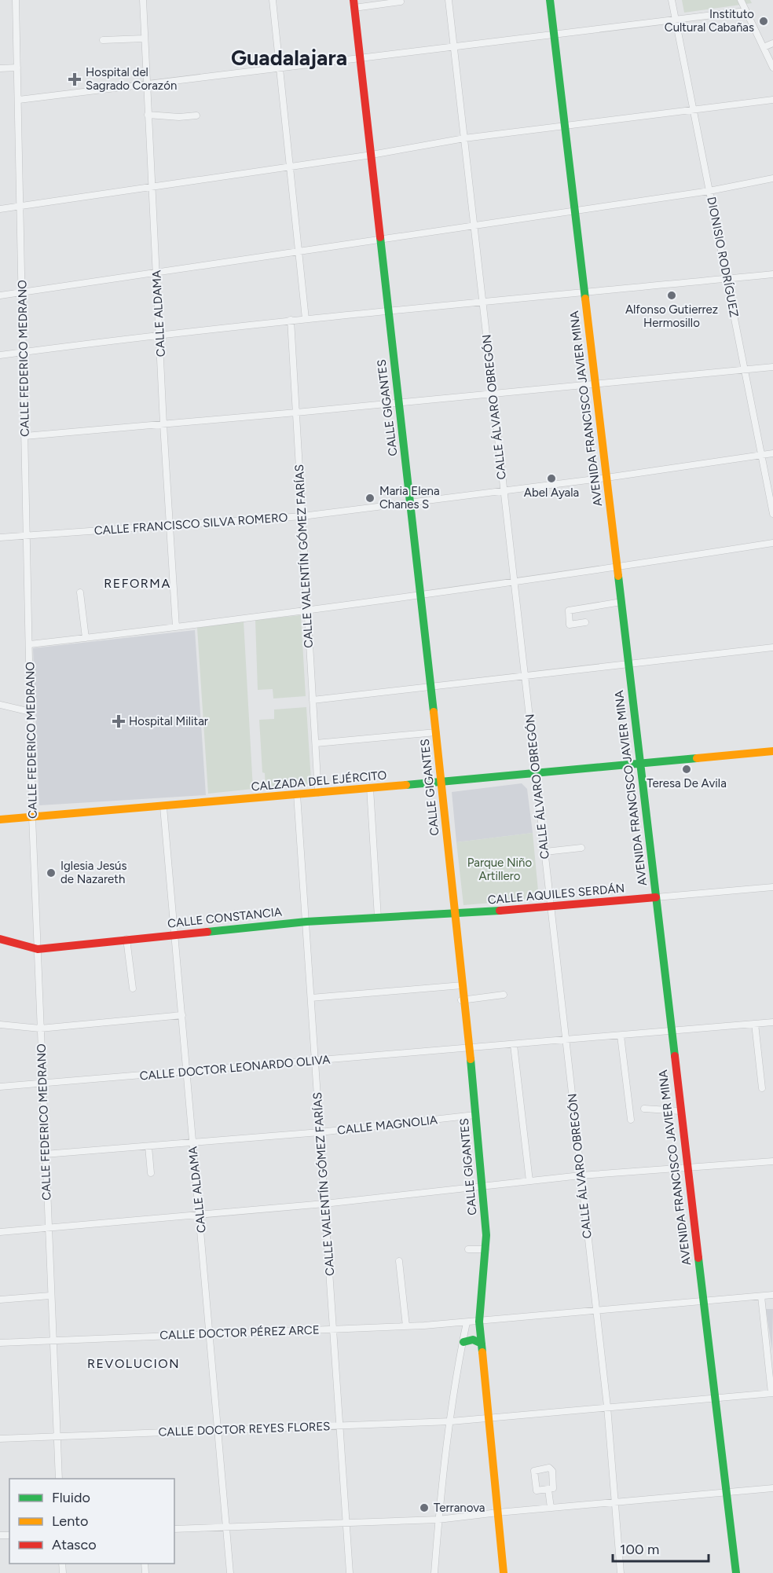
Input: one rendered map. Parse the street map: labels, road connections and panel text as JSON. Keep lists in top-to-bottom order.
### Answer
{
  "streets": {
    "main road": [
      "CALLE GIGANTES",
      "AVENIDA FRANCISCO JAVIER MINA",
      "CALZADA DEL EJÉRCITO",
      "CALLE AQUILES SERDÁN",
      "CALLE CONSTANCIA"
    ],
    "street": [
      "DIONISIO RODRÍGUEZ",
      "CALLE ALDAMA",
      "CALLE FEDERICO MEDRANO",
      "CALLE ÁLVARO OBREGÓN",
      "CALLE FRANCISCO SILVA ROMERO",
      "CALLE VALENTÍN GÓMEZ FARÍAS",
      "CALLE DOCTOR LEONARDO OLIVA",
      "CALLE MAGNOLIA",
      "CALLE DOCTOR PÉREZ ARCE",
      "CALLE DOCTOR REYES FLORES"
    ]
  },
  "crossings": [
    ["DIONISIO RODRÍGUEZ", "CALLE FRANCISCO SILVA ROMERO"],
    ["CALLE ALDAMA", "CALLE FRANCISCO SILVA ROMERO"],
    ["CALLE ALDAMA", "CALZADA DEL EJÉRCITO"],
    ["CALLE ALDAMA", "CALLE CONSTANCIA"],
    ["CALLE ALDAMA", "CALLE DOCTOR LEONARDO OLIVA"],
    ["CALLE ALDAMA", "CALLE MAGNOLIA"],
    ["CALLE ALDAMA", "CALLE DOCTOR PÉREZ ARCE"],
    ["CALLE ALDAMA", "CALLE DOCTOR REYES FLORES"],
    ["CALLE FEDERICO MEDRANO", "CALLE FRANCISCO SILVA ROMERO"],
    ["CALLE FEDERICO MEDRANO", "CALZADA DEL EJÉRCITO"],
    ["CALLE FEDERICO MEDRANO", "CALLE CONSTANCIA"],
    ["CALLE FEDERICO MEDRANO", "CALLE DOCTOR LEONARDO OLIVA"],
    ["CALLE FEDERICO MEDRANO", "CALLE MAGNOLIA"],
    ["CALLE FEDERICO MEDRANO", "CALLE DOCTOR PÉREZ ARCE"],
    ["CALLE FEDERICO MEDRANO", "CALLE DOCTOR REYES FLORES"],
    ["CALLE ÁLVARO OBREGÓN", "CALLE FRANCISCO SILVA ROMERO"],
    ["CALLE ÁLVARO OBREGÓN", "CALZADA DEL EJÉRCITO"],
    ["CALLE ÁLVARO OBREGÓN", "CALLE AQUILES SERDÁN"],
    ["CALLE ÁLVARO OBREGÓN", "CALLE DOCTOR LEONARDO OLIVA"],
    ["CALLE ÁLVARO OBREGÓN", "CALLE DOCTOR PÉREZ ARCE"],
    ["CALLE ÁLVARO OBREGÓN", "CALLE DOCTOR REYES FLORES"],
    ["CALLE GIGANTES", "CALLE FRANCISCO SILVA ROMERO"],
    ["CALLE GIGANTES", "CALZADA DEL EJÉRCITO"],
    ["CALLE GIGANTES", "CALLE AQUILES SERDÁN"],
    ["CALLE GIGANTES", "CALLE CONSTANCIA"],
    ["CALLE GIGANTES", "CALLE DOCTOR LEONARDO OLIVA"],
    ["CALLE GIGANTES", "CALLE MAGNOLIA"],
    ["CALLE GIGANTES", "CALLE DOCTOR PÉREZ ARCE"],
    ["CALLE GIGANTES", "CALLE DOCTOR REYES FLORES"],
    ["AVENIDA FRANCISCO JAVIER MINA", "CALLE FRANCISCO SILVA ROMERO"],
    ["AVENIDA FRANCISCO JAVIER MINA", "CALZADA DEL EJÉRCITO"],
    ["AVENIDA FRANCISCO JAVIER MINA", "CALLE AQUILES SERDÁN"],
    ["AVENIDA FRANCISCO JAVIER MINA", "CALLE DOCTOR LEONARDO OLIVA"],
    ["AVENIDA FRANCISCO JAVIER MINA", "CALLE DOCTOR PÉREZ ARCE"],
    ["AVENIDA FRANCISCO JAVIER MINA", "CALLE DOCTOR REYES FLORES"],
    ["CALLE FRANCISCO SILVA ROMERO", "CALLE VALENTÍN GÓMEZ FARÍAS"],
    ["CALLE VALENTÍN GÓMEZ FARÍAS", "CALZADA DEL EJÉRCITO"],
    ["CALLE VALENTÍN GÓMEZ FARÍAS", "CALLE CONSTANCIA"],
    ["CALLE VALENTÍN GÓMEZ FARÍAS", "CALLE DOCTOR LEONARDO OLIVA"],
    ["CALLE VALENTÍN GÓMEZ FARÍAS", "CALLE MAGNOLIA"],
    ["CALLE VALENTÍN GÓMEZ FARÍAS", "CALLE DOCTOR PÉREZ ARCE"],
    ["CALLE VALENTÍN GÓMEZ FARÍAS", "CALLE DOCTOR REYES FLORES"],
    ["CALLE AQUILES SERDÁN", "CALLE CONSTANCIA"]
  ],
  "districts": ["Guadalajara", "REFORMA", "REVOLUCION"],
  "parks": ["Parque Niño Artillero"],
  "places": {
    "other": [
      "Instituto Cultural Cabañas",
      "Alfonso Gutierrez Hermosillo",
      "Abel Ayala",
      "Maria Elena Chanes S",
      "Teresa De Avila",
      "Iglesia Jesús de Nazareth",
      "Terranova"
    ],
    "health": ["Hospital del Sagrado Corazón", "Hospital Militar"]
  },
  "legend": ["Fluido", "Lento", "Atasco"],
  "scale_bar": "100 m"
}
